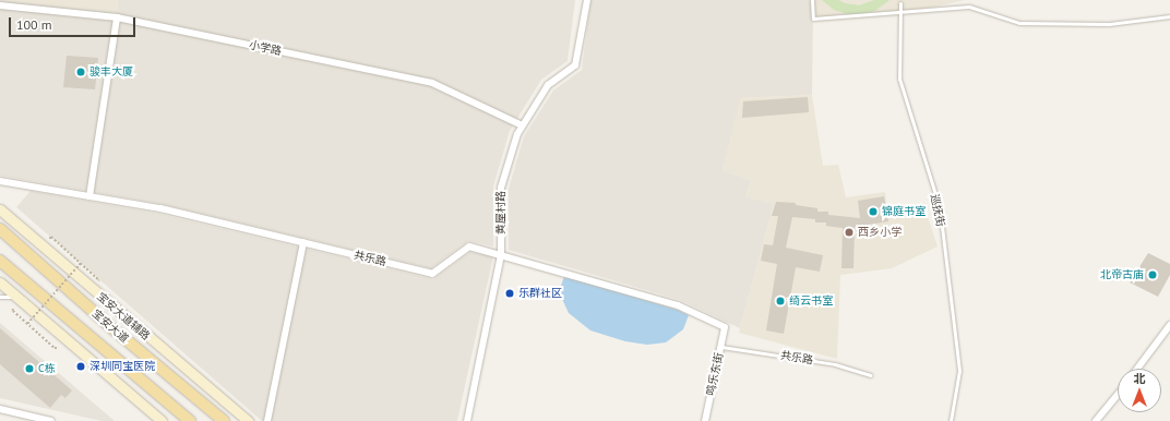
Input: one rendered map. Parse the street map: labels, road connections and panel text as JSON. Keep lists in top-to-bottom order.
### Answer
{
  "streets": {
    "main road": ["宝安大道辅路", "宝安大道"],
    "street": [
      "小学路",
      "黄屋村路",
      "共乐路",
      "鸣乐东街"
    ],
    "lane": ["巡抚街"]
  },
  "crossings": [
    ["小学路", "黄屋村路"],
    ["黄屋村路", "共乐路"],
    ["共乐路", "鸣乐东街"]
  ],
  "places": [
    "骏丰大厦",
    "锦庭书室",
    "西乡小学",
    "北帝古庙",
    "乐群社区",
    "绮云书室",
    "深圳同宝医院",
    "C栋"
  ],
  "scale_bar": "100 m",
  "north": "top"
}
